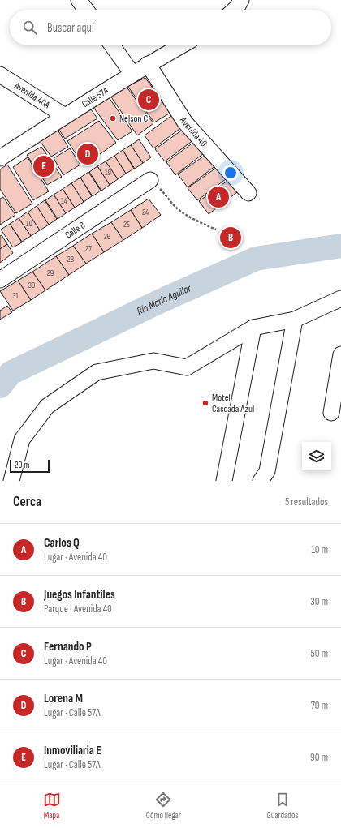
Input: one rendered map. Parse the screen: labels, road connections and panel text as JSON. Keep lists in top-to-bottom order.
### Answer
{
  "streets": {
    "street": [
      "Avenida 40A",
      "Calle 57A",
      "Avenida 40",
      "Calle B"
    ]
  },
  "crossings": [
    ["Avenida 40A", "Calle 57A"],
    ["Calle 57A", "Avenida 40"]
  ],
  "water": ["Río María Aguilar"],
  "places": ["Nelson C", "Motel Cascada Azul"],
  "house_numbers": [
    "19",
    "14",
    "24",
    "10",
    "25",
    "26",
    "27",
    "28",
    "29",
    "30",
    "31"
  ],
  "scale_bar": "20 m",
  "page": {
    "search": "Buscar aquí",
    "pins": [
      "C",
      "D",
      "E",
      "A",
      "B"
    ],
    "scale": "20 m",
    "heading": ["Cerca", "5 resultados"],
    "list": [
      {
        "mark": "A",
        "name": "Carlos Q",
        "note": "Lugar · Avenida 40",
        "value": "10 m"
      },
      {
        "mark": "B",
        "name": "Juegos Infantiles",
        "note": "Parque · Avenida 40",
        "value": "30 m"
      },
      {
        "mark": "C",
        "name": "Fernando P",
        "note": "Lugar · Avenida 40",
        "value": "50 m"
      },
      {
        "mark": "D",
        "name": "Lorena M",
        "note": "Lugar · Calle 57A",
        "value": "70 m"
      },
      {
        "mark": "E",
        "name": "Inmoviliaria E",
        "note": "Lugar · Calle 57A",
        "value": "90 m"
      }
    ],
    "nav": ["Mapa", "Cómo llegar", "Guardados"]
  }
}
